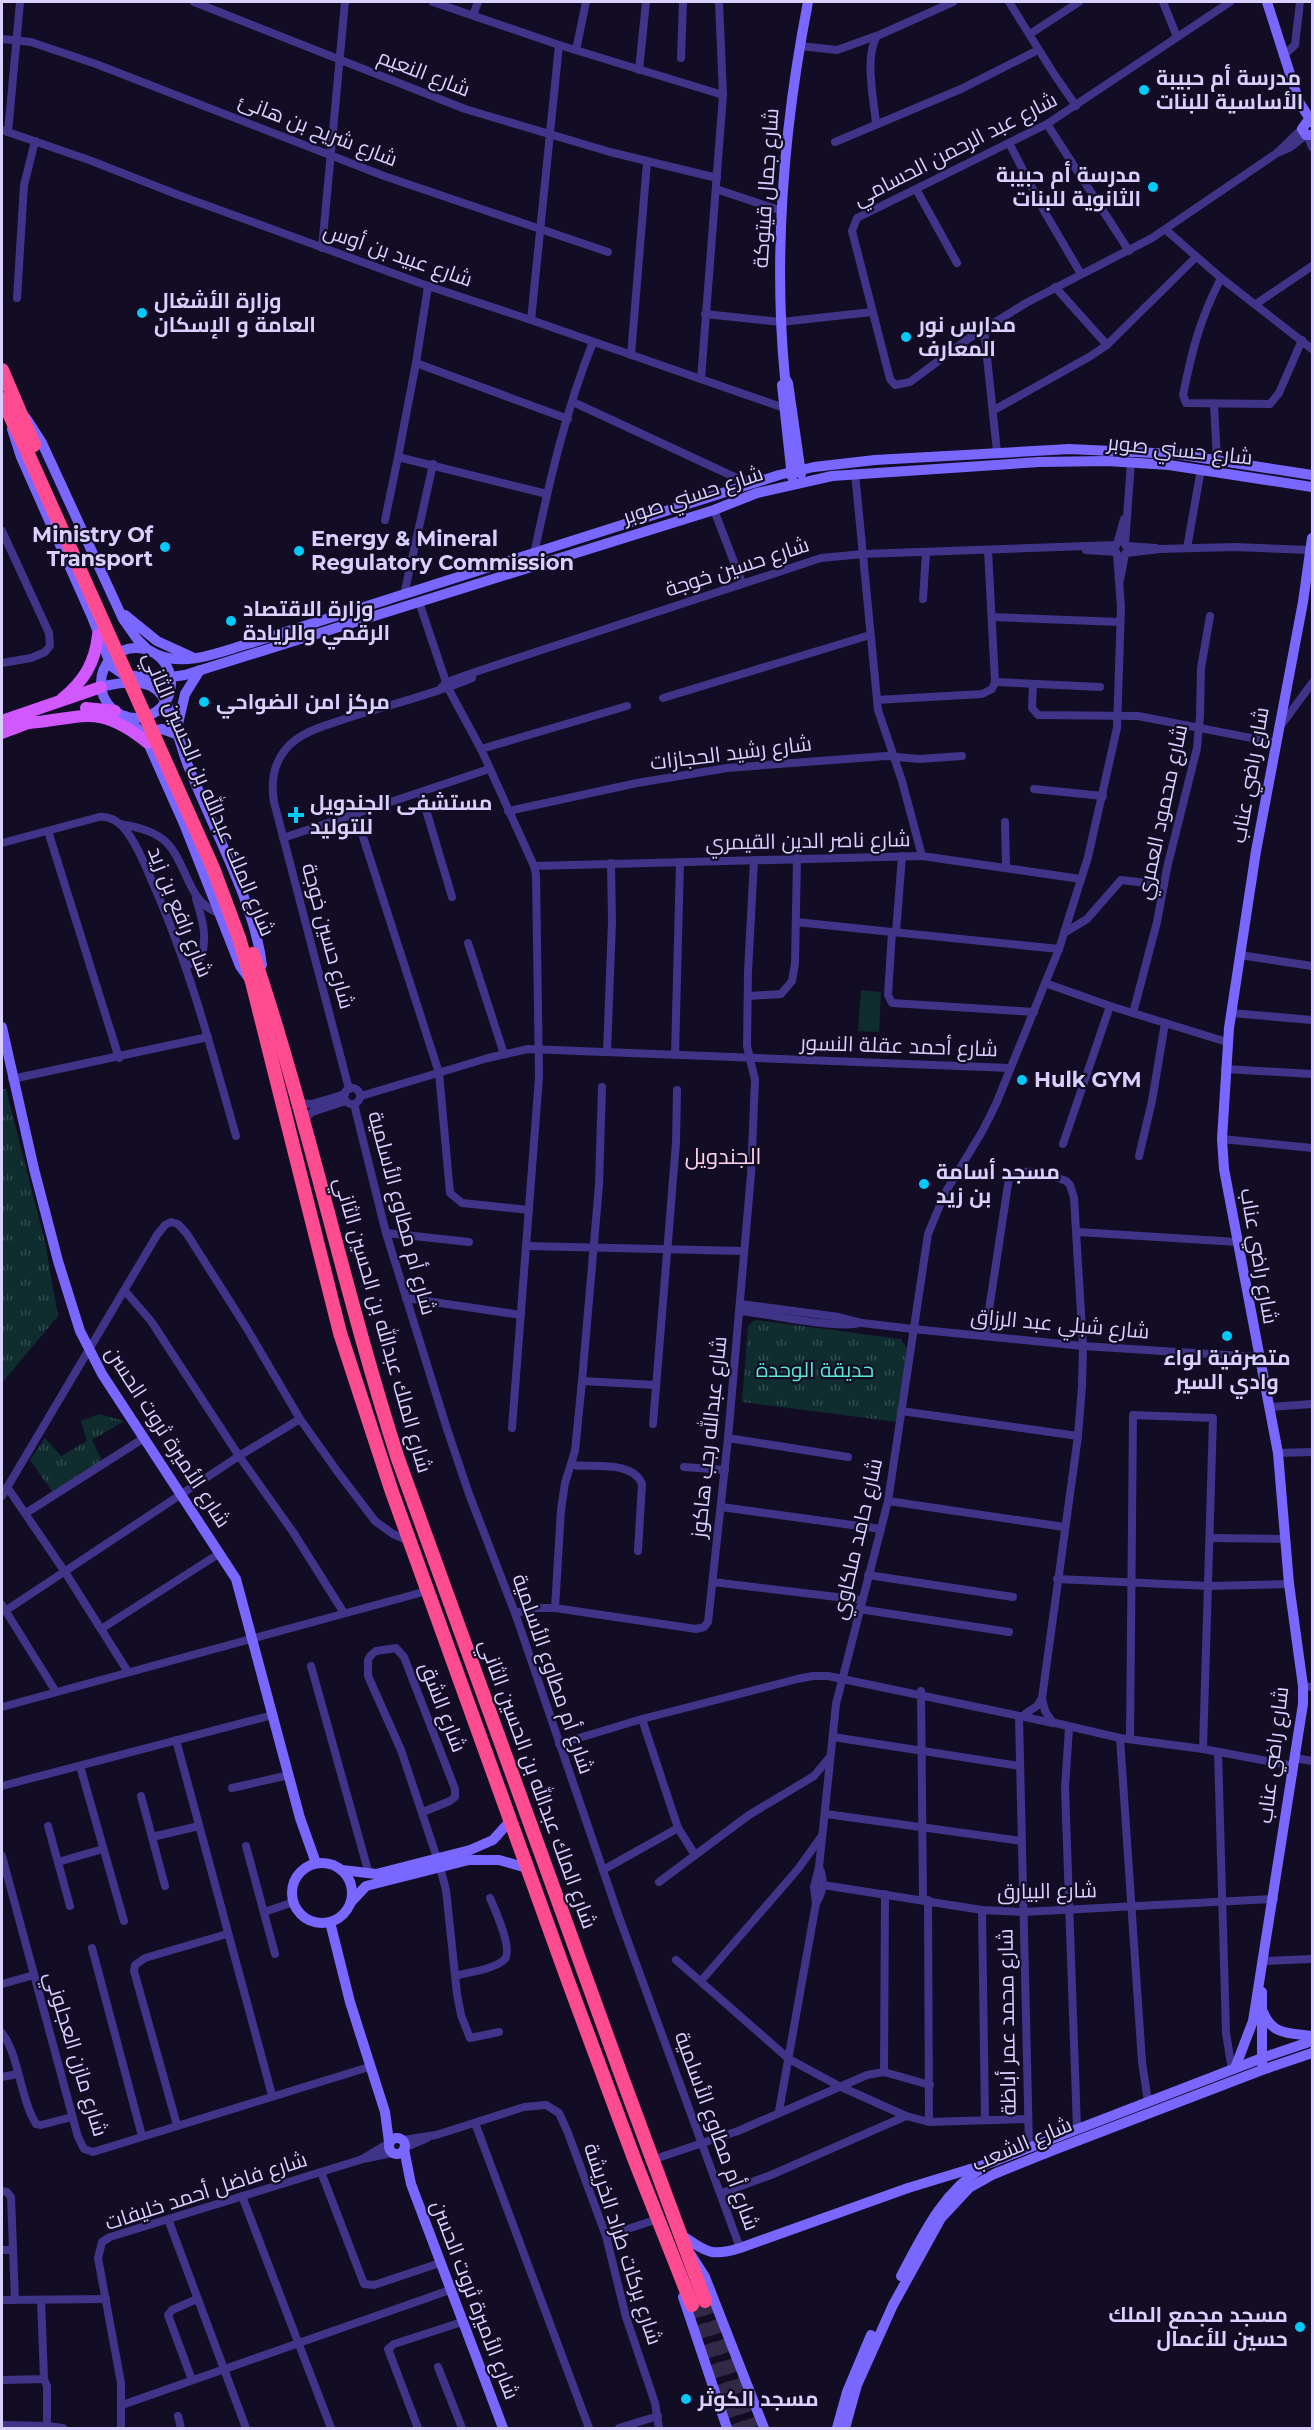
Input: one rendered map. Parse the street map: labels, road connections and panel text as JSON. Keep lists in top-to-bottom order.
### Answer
{
  "streets": {
    "highway": ["شارع الملك عبدالله بن الحسين الثاني"],
    "street": [
      "شارع النعيم",
      "شارع شريح بن هانئ",
      "شارع عبد الرحمن الحسامي",
      "شارع جمال قيتوكة",
      "شارع عبيد بن أوس",
      "شارع حسني صوبر",
      "شارع حسين خوجة",
      "شارع رشيد الحجازات",
      "شارع راضي عناب",
      "شارع محمود العمري",
      "شارع ناصر الدين القيمري",
      "شارع رافع بن زيد",
      "شارع أحمد عقلة النسور",
      "شارع أم مطاوع الأسلمية",
      "شارع شبلي عبد الرزاق",
      "شارع الأميرة ثروت الحسن",
      "شارع عبدالله رجب هاكوز",
      "شارع حامد ملكاوي",
      "شارع الشق",
      "شارع البيارق",
      "شارع محمد عمر أباظة",
      "شارع مازن العجلوني",
      "شارع الشعب",
      "شارع فاضل أحمد خليفات",
      "شارع بركات طراد الخريشة"
    ]
  },
  "crossings": [
    ["شارع جمال قيتوكة", "شارع عبيد بن أوس"],
    ["شارع جمال قيتوكة", "شارع حسني صوبر"],
    ["شارع حسني صوبر", "شارع أحمد عقلة النسور"],
    ["شارع حسين خوجة", "شارع راضي عناب"],
    ["شارع حسين خوجة", "شارع أحمد عقلة النسور"],
    ["شارع حسين خوجة", "شارع أم مطاوع الأسلمية"],
    ["شارع راضي عناب", "شارع شبلي عبد الرزاق"],
    ["شارع راضي عناب", "شارع البيارق"],
    ["شارع راضي عناب", "شارع الشعب"],
    ["شارع الملك عبدالله بن الحسين الثاني", "شارع الشعب"],
    ["شارع ناصر الدين القيمري", "شارع أحمد عقلة النسور"],
    ["شارع ناصر الدين القيمري", "شارع عبدالله رجب هاكوز"],
    ["شارع أحمد عقلة النسور", "شارع عبدالله رجب هاكوز"],
    ["شارع أحمد عقلة النسور", "شارع حامد ملكاوي"],
    ["شارع أم مطاوع الأسلمية", "شارع عبدالله رجب هاكوز"],
    ["شارع أم مطاوع الأسلمية", "شارع الشعب"],
    ["شارع شبلي عبد الرزاق", "شارع عبدالله رجب هاكوز"],
    ["شارع شبلي عبد الرزاق", "شارع حامد ملكاوي"],
    ["شارع الأميرة ثروت الحسن", "شارع مازن العجلوني"],
    ["شارع الأميرة ثروت الحسن", "شارع فاضل أحمد خليفات"],
    ["شارع الأميرة ثروت الحسن", "شارع بركات طراد الخريشة"],
    ["شارع البيارق", "شارع محمد عمر أباظة"],
    ["شارع محمد عمر أباظة", "شارع الشعب"],
    ["شارع فاضل أحمد خليفات", "شارع بركات طراد الخريشة"]
  ],
  "districts": ["الجندويل"],
  "parks": ["حديقة الوحدة"],
  "places": {
    "other": [
      "مدرسة أم حبيبة الأساسية للبنات",
      "مدرسة أم حبيبة الثانوية للبنات",
      "وزارة الأشغال العامة و الإسكان",
      "مدارس نور المعارف",
      "Ministry Of Transport",
      "Energy & Mineral Regulatory Commission",
      "وزارة الاقتصاد الرقمي والريادة",
      "مركز امن الضواحي",
      "Hulk GYM",
      "مسجد أسامة بن زيد",
      "متصرفية لواء وادي السير",
      "مسجد مجمع الملك حسين للأعمال",
      "مسجد الكوثر"
    ],
    "health": ["مستشفى الجندويل للتوليد"]
  }
}
